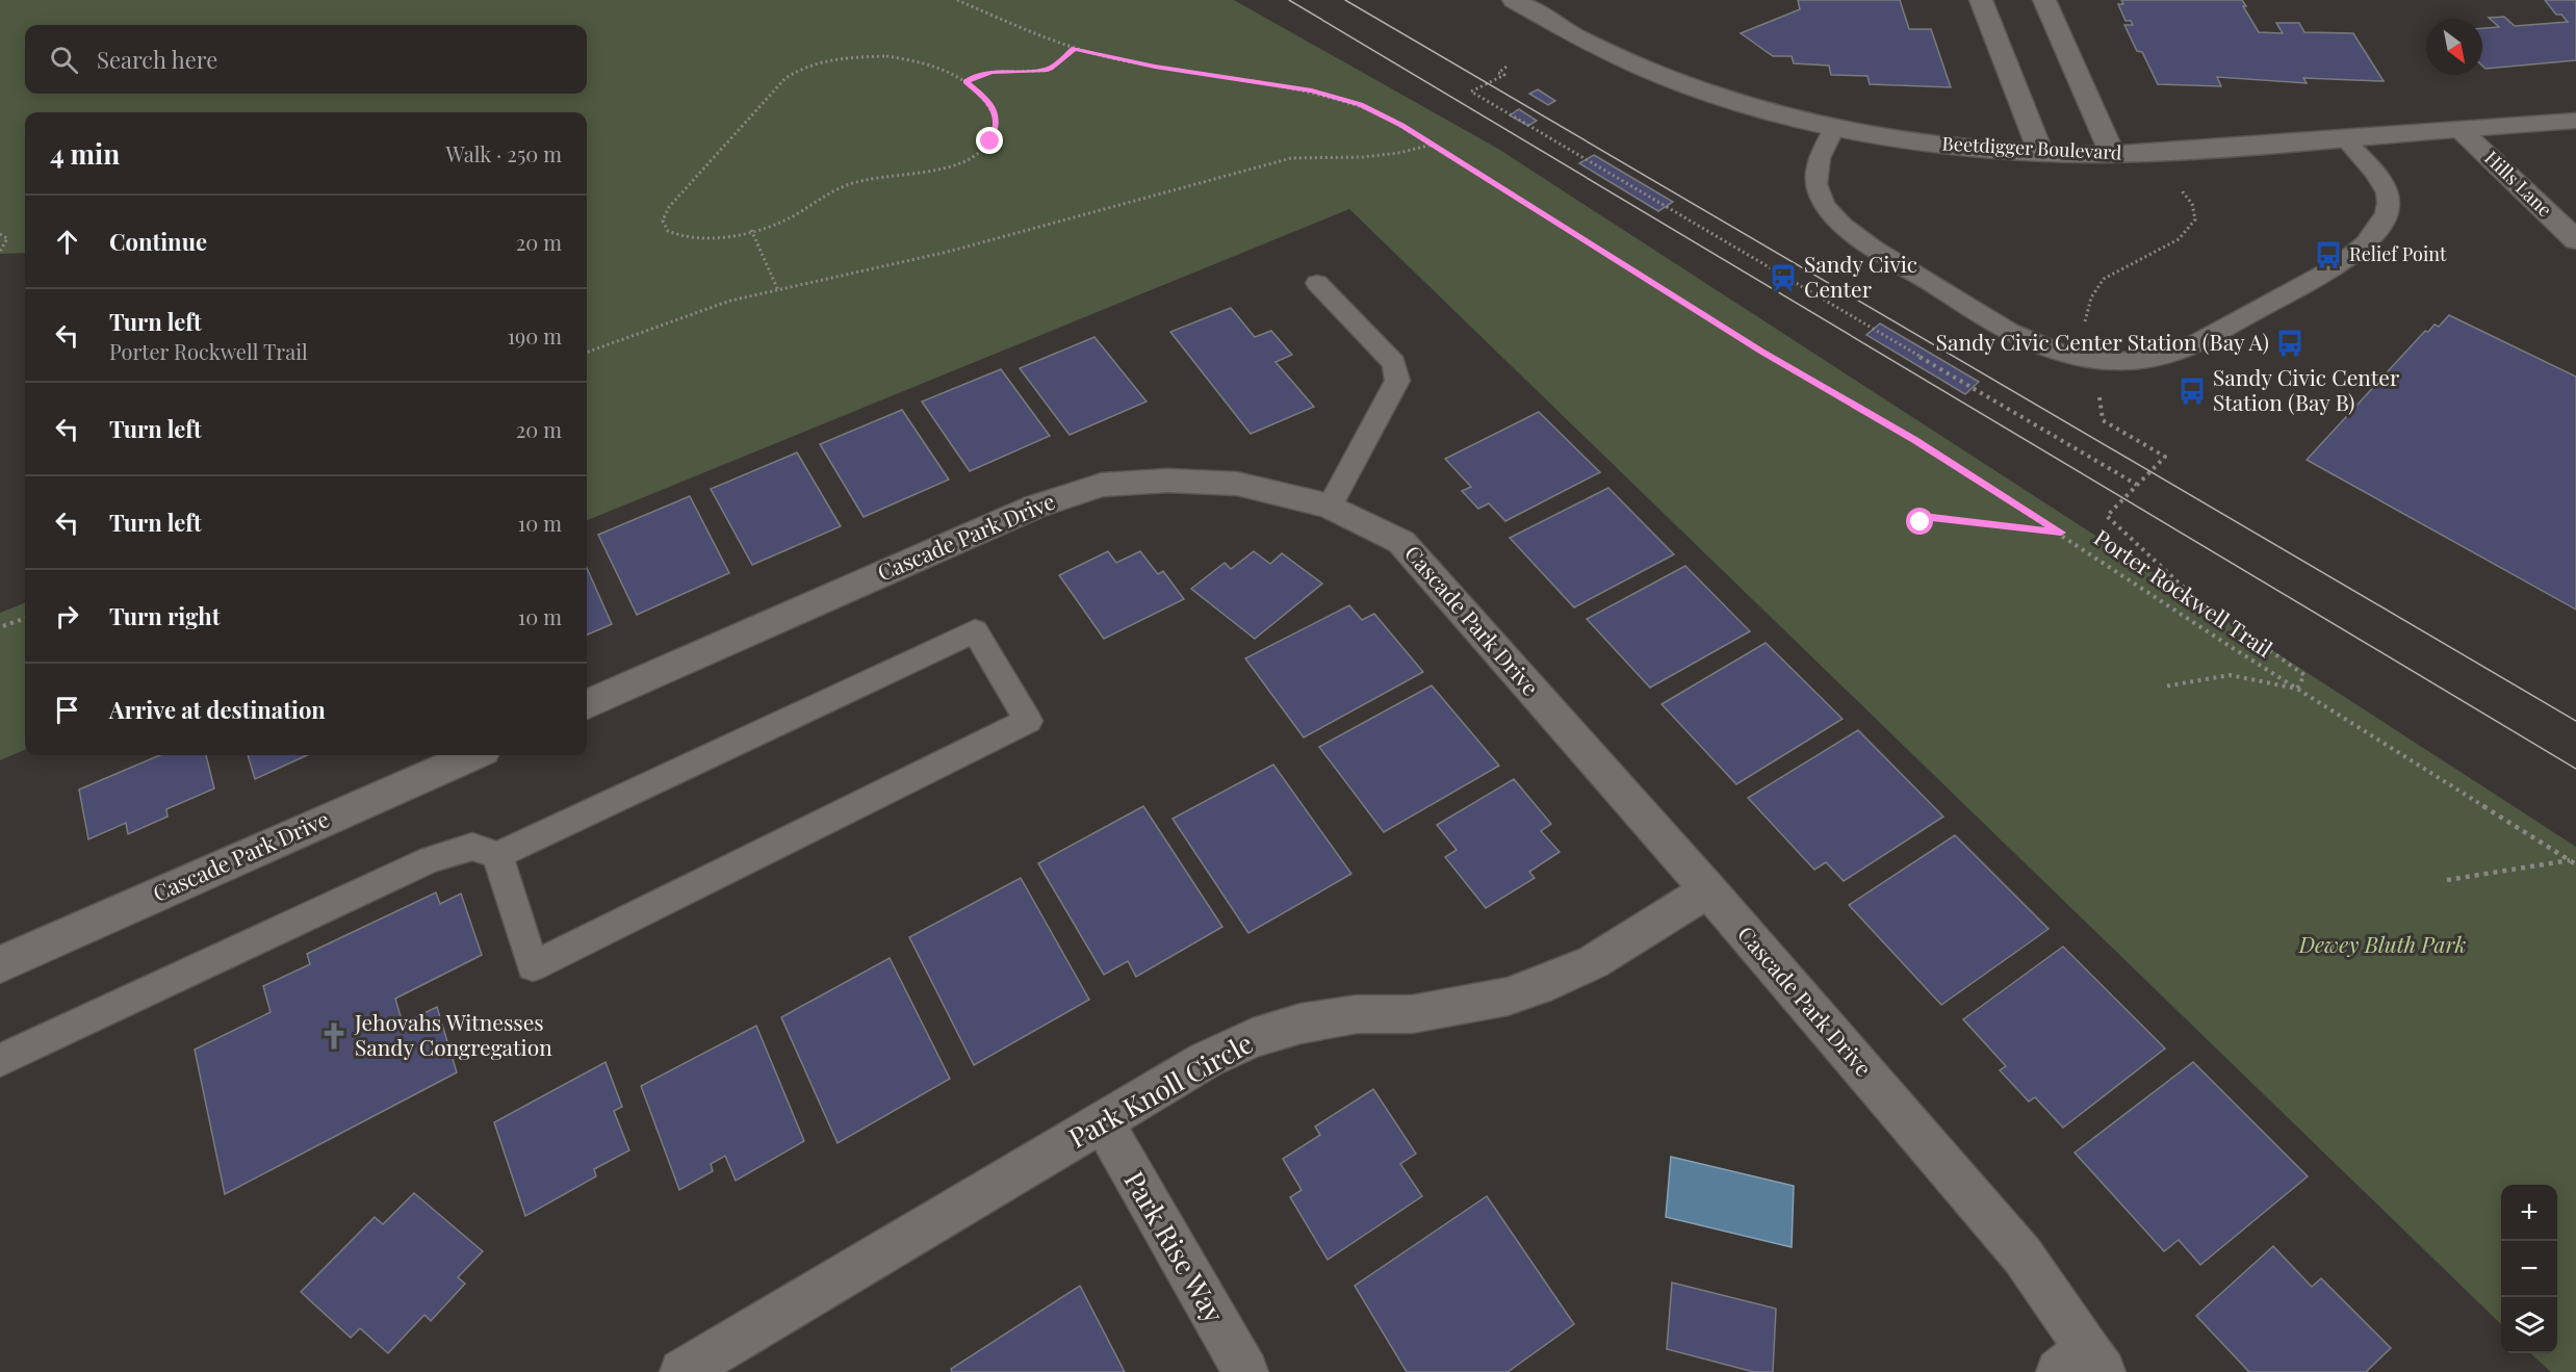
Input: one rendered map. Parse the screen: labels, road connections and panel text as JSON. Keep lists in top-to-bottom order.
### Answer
{
  "streets": {
    "street": [
      "Beetdigger Boulevard",
      "Hills Lane",
      "Cascade Park Drive",
      "Park Knoll Circle",
      "Park Rise Way"
    ],
    "path": ["Porter Rockwell Trail"]
  },
  "crossings": [
    ["Beetdigger Boulevard", "Hills Lane"],
    ["Cascade Park Drive", "Park Knoll Circle"],
    ["Park Knoll Circle", "Park Rise Way"]
  ],
  "parks": ["Dewey Bluth Park"],
  "places": {
    "bus stop": ["Relief Point", "Sandy Civic Center Station (Bay A)", "Sandy Civic Center Station (Bay B)"],
    "station": ["Sandy Civic Center"],
    "church": ["Jehovahs Witnesses Sandy Congregation"]
  },
  "north": "bottom right",
  "page": {
    "search": "Search here",
    "heading": ["4 min", "Walk · 250 m"],
    "list": [
      ["Continue", "20 m"],
      ["Turn left", "Porter Rockwell Trail", "190 m"],
      ["Turn left", "20 m"],
      ["Turn left", "10 m"],
      ["Turn right", "10 m"],
      "Arrive at destination"
    ],
    "map_buttons": ["+", "−"]
  }
}
